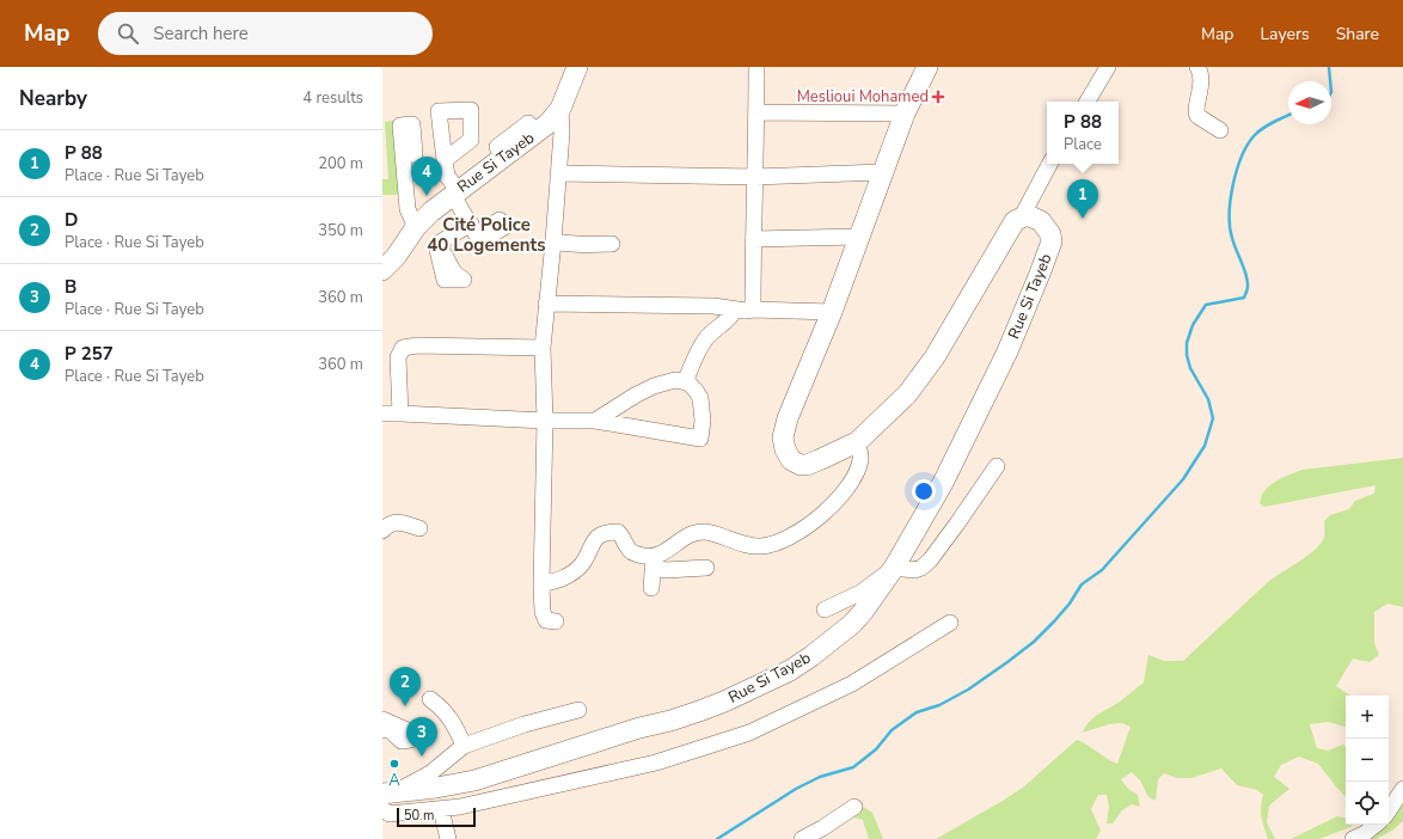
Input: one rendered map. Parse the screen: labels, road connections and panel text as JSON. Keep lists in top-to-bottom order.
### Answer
{
  "streets": {
    "main road": ["Rue Si Tayeb"]
  },
  "districts": ["Cité Police 40 Logements"],
  "places": {
    "health": ["Meslioui Mohamed"],
    "other": ["A"]
  },
  "scale_bar": "50 m",
  "north": "left",
  "page": {
    "header": "Map",
    "search": "Search here",
    "nav": ["Map", "Layers", "Share"],
    "heading": ["Nearby", "4 results"],
    "popup": ["P 88", "Place"],
    "list": [
      {
        "mark": "1",
        "name": "P 88",
        "note": "Place · Rue Si Tayeb",
        "value": "200 m"
      },
      {
        "mark": "2",
        "name": "D",
        "note": "Place · Rue Si Tayeb",
        "value": "350 m"
      },
      {
        "mark": "3",
        "name": "B",
        "note": "Place · Rue Si Tayeb",
        "value": "360 m"
      },
      {
        "mark": "4",
        "name": "P 257",
        "note": "Place · Rue Si Tayeb",
        "value": "360 m"
      }
    ],
    "pins": [
      "4",
      "1",
      "2",
      "3"
    ],
    "map_buttons": ["+", "−"],
    "scale": "50 m"
  }
}
